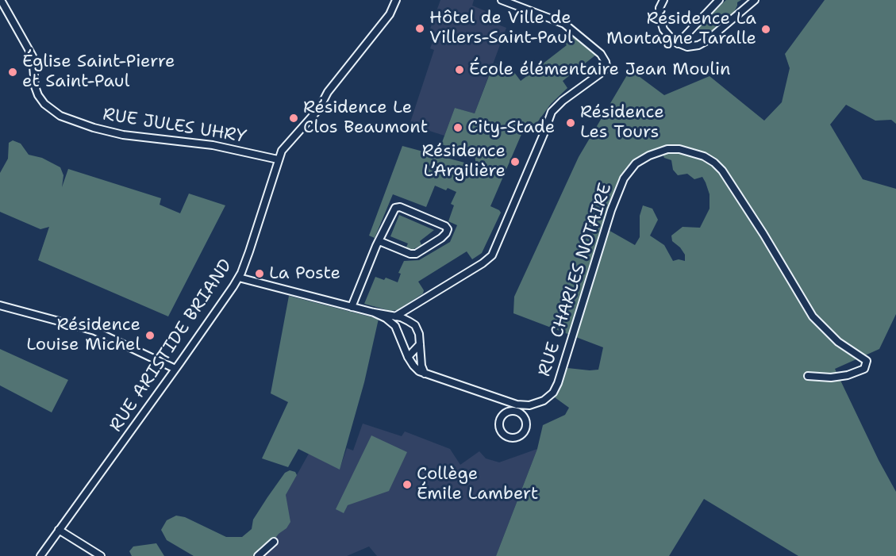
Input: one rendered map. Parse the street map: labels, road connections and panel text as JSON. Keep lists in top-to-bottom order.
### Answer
{
  "streets": {
    "street": ["RUE JULES UHRY", "RUE CHARLES NOTAIRE", "RUE ARISTIDE BRIAND"]
  },
  "crossings": [
    ["RUE JULES UHRY", "RUE ARISTIDE BRIAND"],
    ["RUE CHARLES NOTAIRE", "RUE ARISTIDE BRIAND"]
  ],
  "places": [
    "Hôtel de Ville de Villers-Saint-Paul",
    "Résidence La Montagne Taralle",
    "École élémentaire Jean Moulin",
    "Église Saint-Pierre et Saint-Paul",
    "Résidence Le Clos Beaumont",
    "Résidence Les Tours",
    "City-Stade",
    "Résidence L’Argilière",
    "La Poste",
    "Résidence Louise Michel",
    "Collège Émile Lambert"
  ]
}
